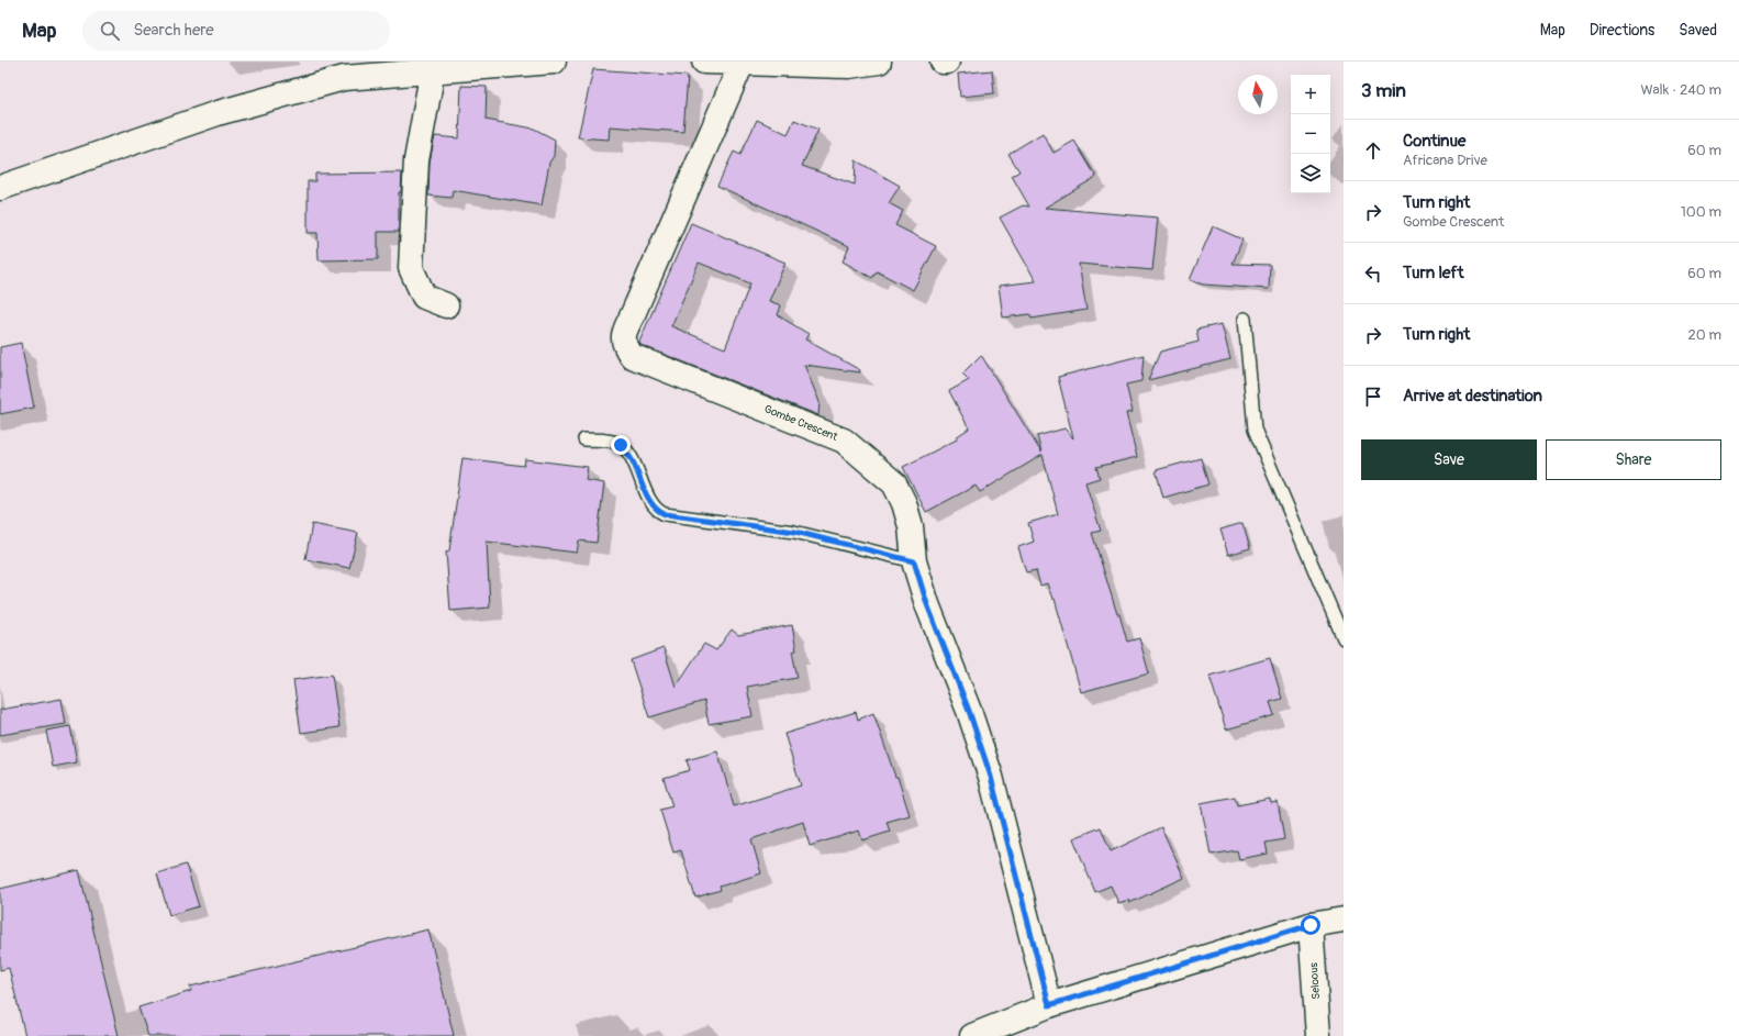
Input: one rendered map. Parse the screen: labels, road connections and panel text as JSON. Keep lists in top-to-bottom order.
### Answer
{
  "streets": {
    "street": ["Gombe Crescent", "Seloous"]
  },
  "north": "top",
  "page": {
    "header": "Map",
    "search": "Search here",
    "nav": ["Map", "Directions", "Saved"],
    "heading": ["3 min", "Walk · 240 m"],
    "map_buttons": ["+", "−"],
    "list": [
      ["Continue", "Africana Drive", "60 m"],
      ["Turn right", "Gombe Crescent", "100 m"],
      ["Turn left", "60 m"],
      ["Turn right", "20 m"],
      "Arrive at destination"
    ],
    "buttons": ["Save", "Share"]
  }
}
